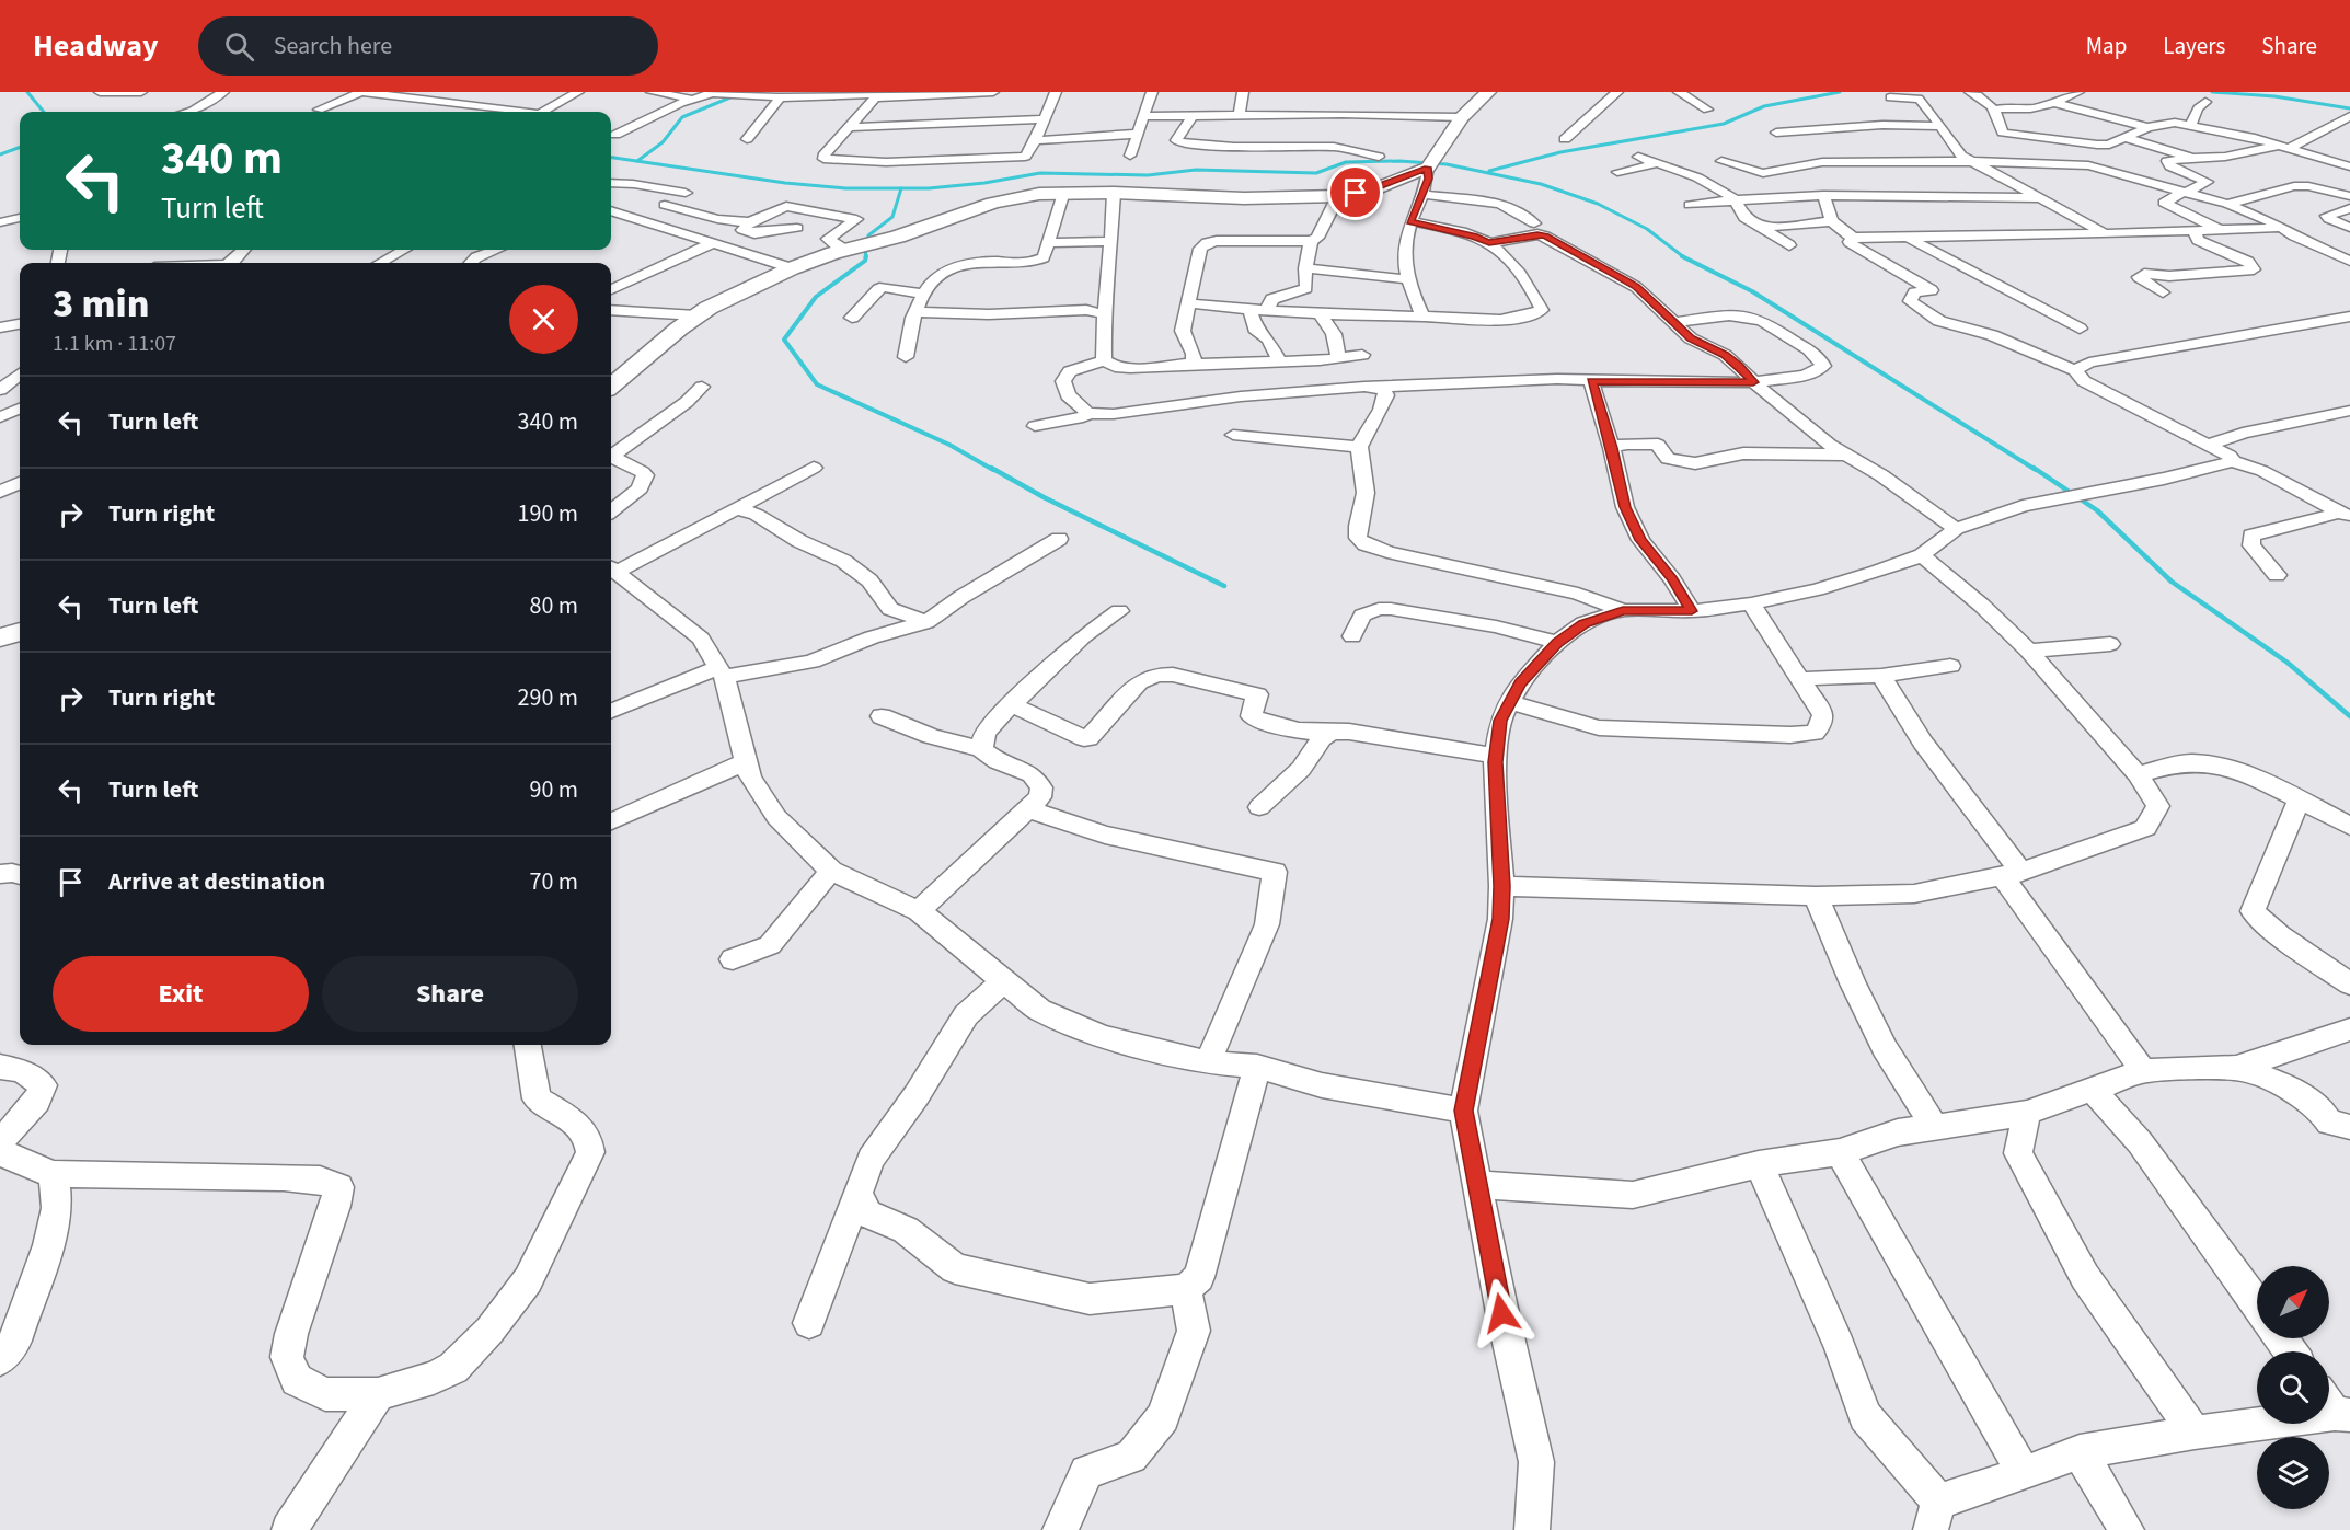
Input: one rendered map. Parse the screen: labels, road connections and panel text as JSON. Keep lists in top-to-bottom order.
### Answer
{
  "north": "top right",
  "page": {
    "header": "Headway",
    "search": "Search here",
    "nav": ["Map", "Layers", "Share"],
    "turn": ["340 m", "Turn left"],
    "heading": ["3 min", "1.1 km · 11:07"],
    "list": [
      {
        "name": "Turn left",
        "value": "340 m"
      },
      {
        "name": "Turn right",
        "value": "190 m"
      },
      {
        "name": "Turn left",
        "value": "80 m"
      },
      {
        "name": "Turn right",
        "value": "290 m"
      },
      {
        "name": "Turn left",
        "value": "90 m"
      },
      {
        "name": "Arrive at destination",
        "value": "70 m"
      }
    ],
    "buttons": ["Exit", "Share"]
  }
}
